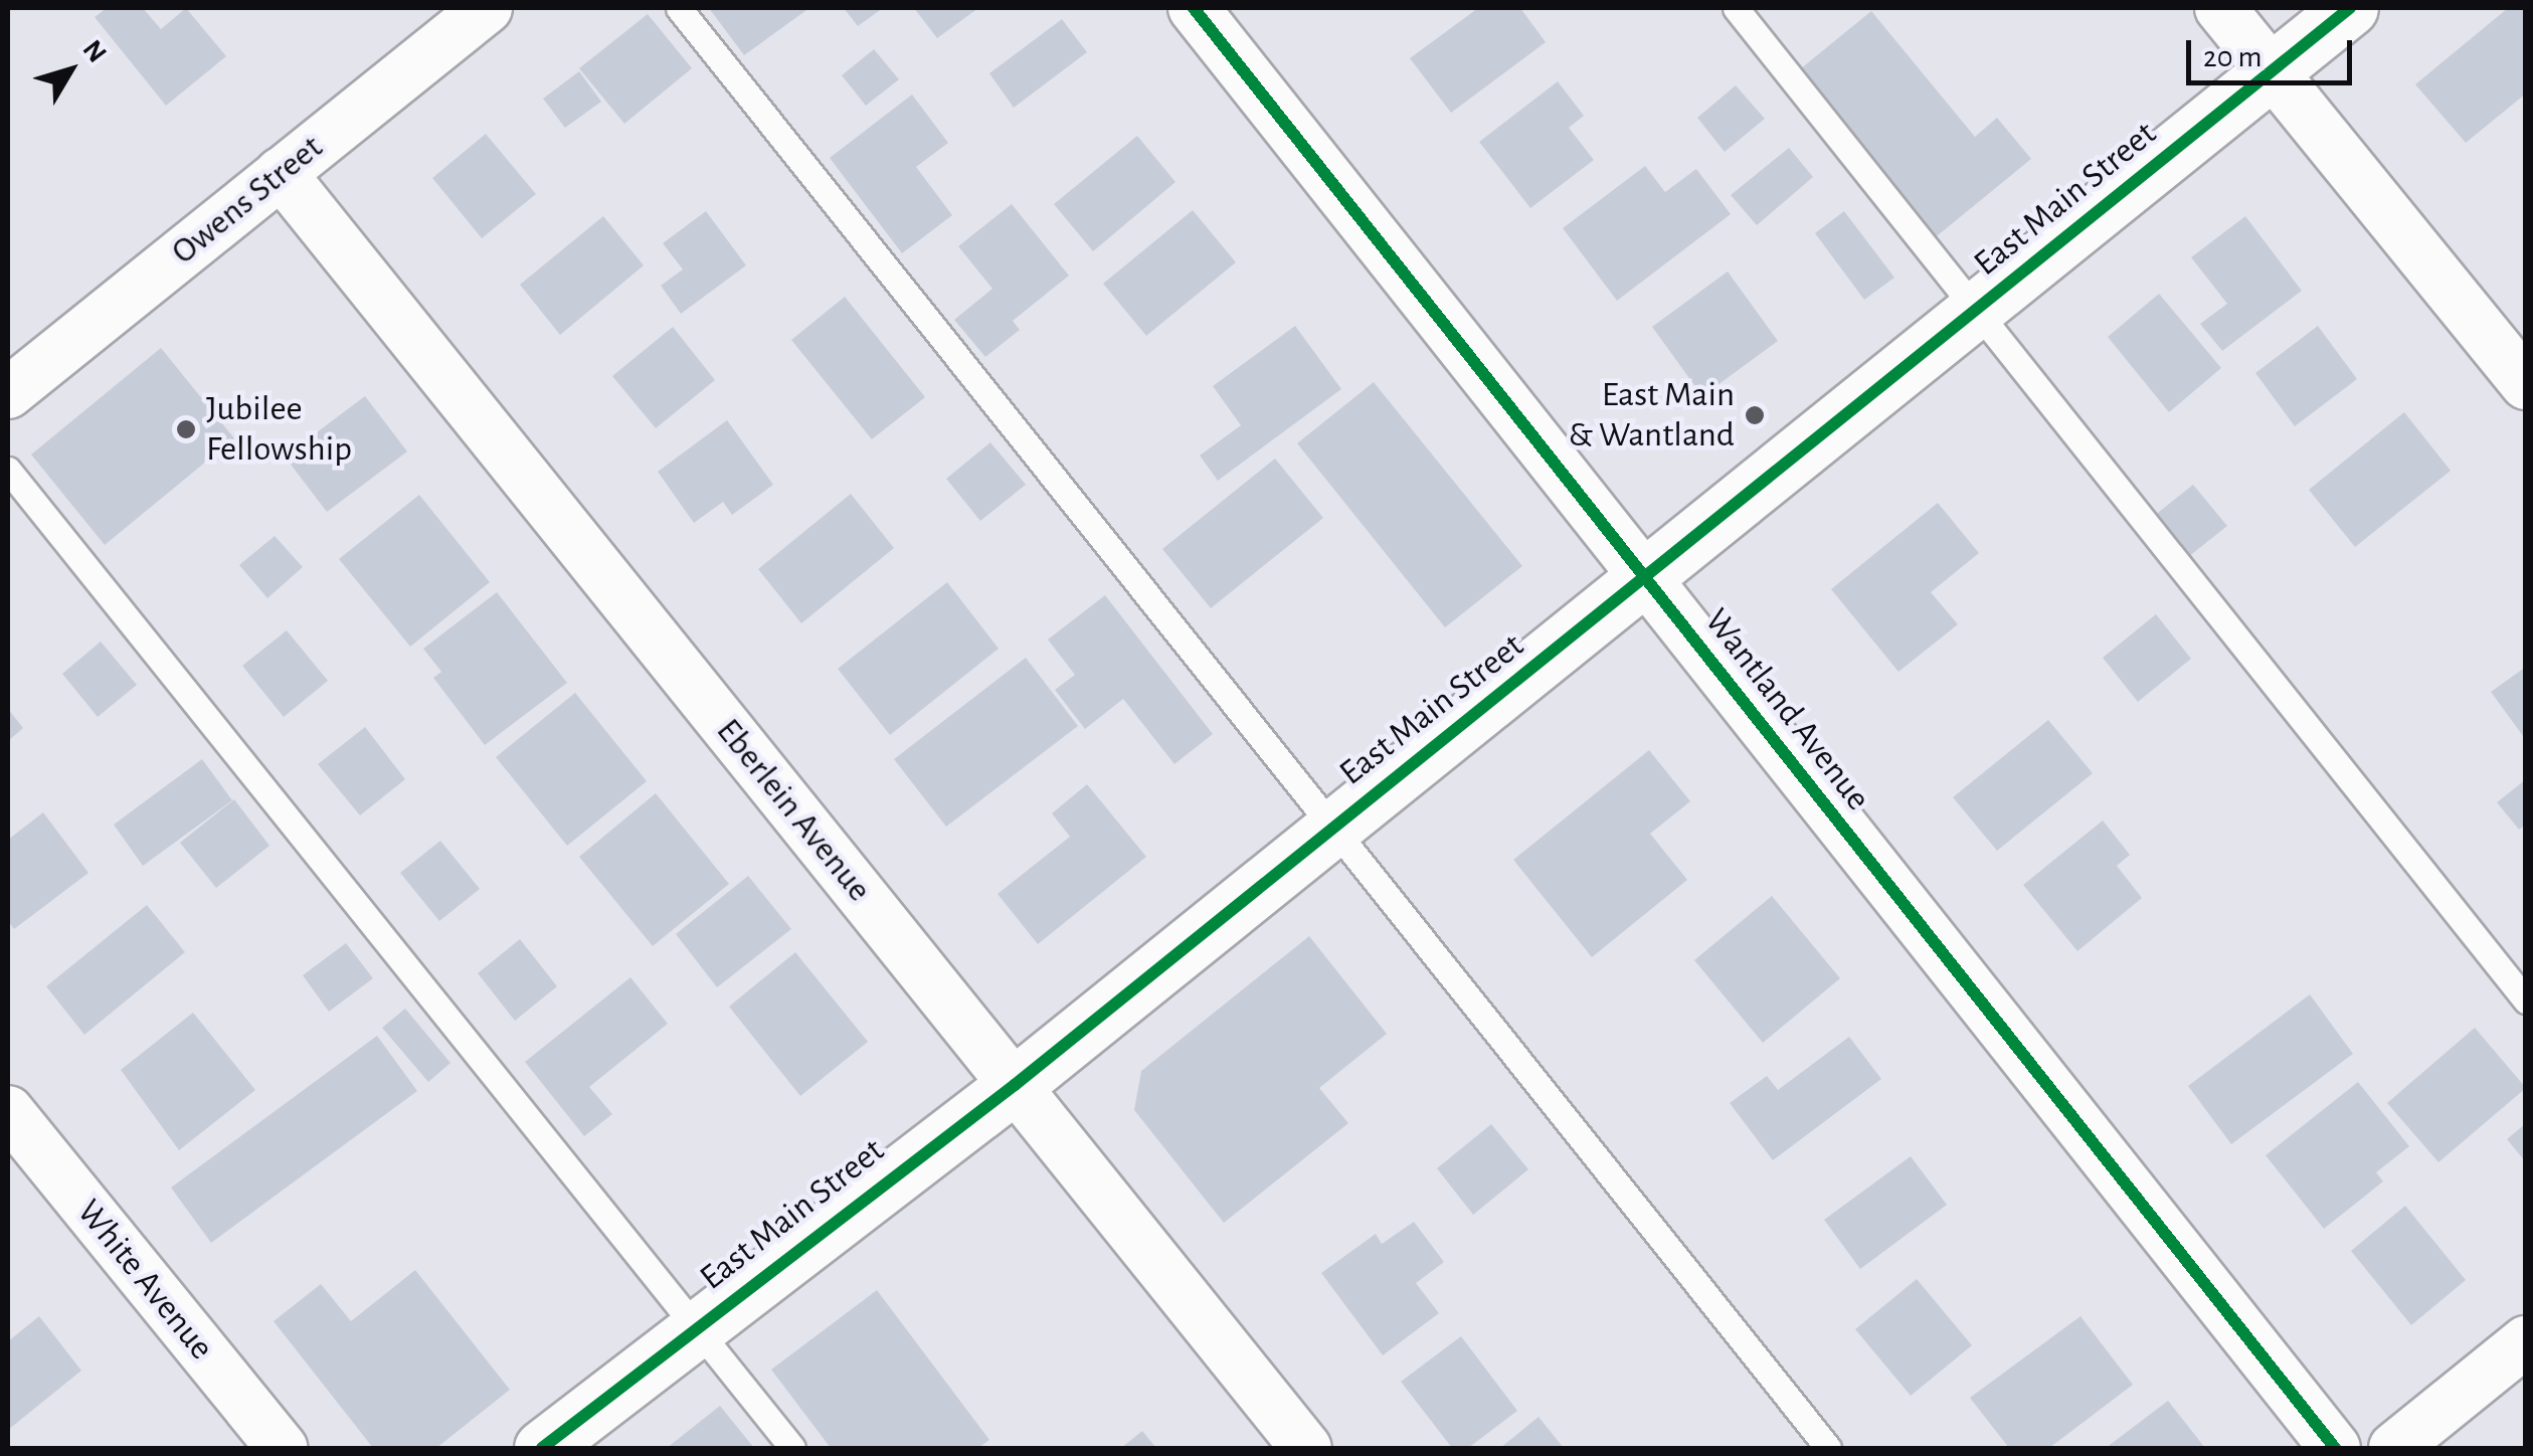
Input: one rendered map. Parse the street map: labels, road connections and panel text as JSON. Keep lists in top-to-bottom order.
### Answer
{
  "streets": {
    "street": [
      "East Main Street",
      "Owens Street",
      "Wantland Avenue",
      "Eberlein Avenue",
      "White Avenue"
    ]
  },
  "crossings": [
    ["East Main Street", "Wantland Avenue"],
    ["East Main Street", "Eberlein Avenue"],
    ["Owens Street", "Eberlein Avenue"]
  ],
  "places": ["East Main & Wantland", "Jubilee Fellowship"],
  "scale_bar": "20 m",
  "north": "top right"
}
